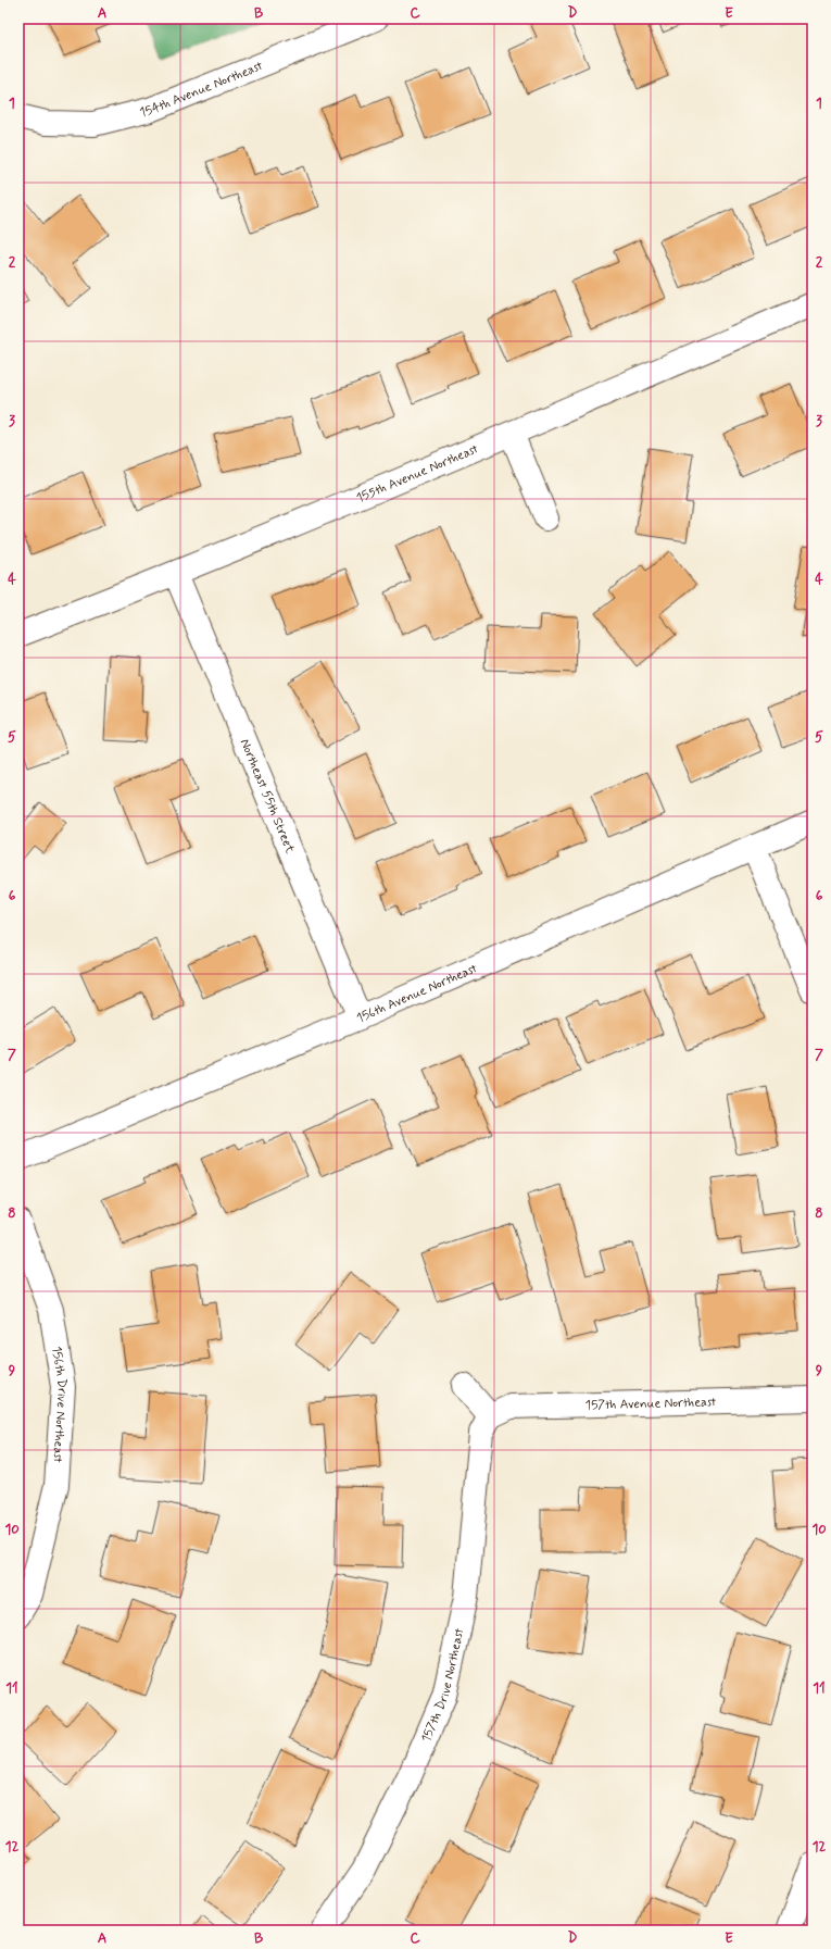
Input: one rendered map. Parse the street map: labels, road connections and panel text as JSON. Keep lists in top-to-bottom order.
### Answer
{
  "streets": {
    "street": [
      "154th Avenue Northeast",
      "155th Avenue Northeast",
      "Northeast 55th Street",
      "156th Avenue Northeast",
      "157th Avenue Northeast",
      "156th Drive Northeast",
      "157th Drive Northeast"
    ]
  },
  "crossings": [
    ["155th Avenue Northeast", "Northeast 55th Street"],
    ["Northeast 55th Street", "156th Avenue Northeast"],
    ["157th Avenue Northeast", "157th Drive Northeast"]
  ],
  "grid": {
    "columns": [
      "A",
      "B",
      "C",
      "D",
      "E"
    ],
    "rows": [
      "1",
      "2",
      "3",
      "4",
      "5",
      "6",
      "7",
      "8",
      "9",
      "10",
      "11",
      "12"
    ]
  }
}
